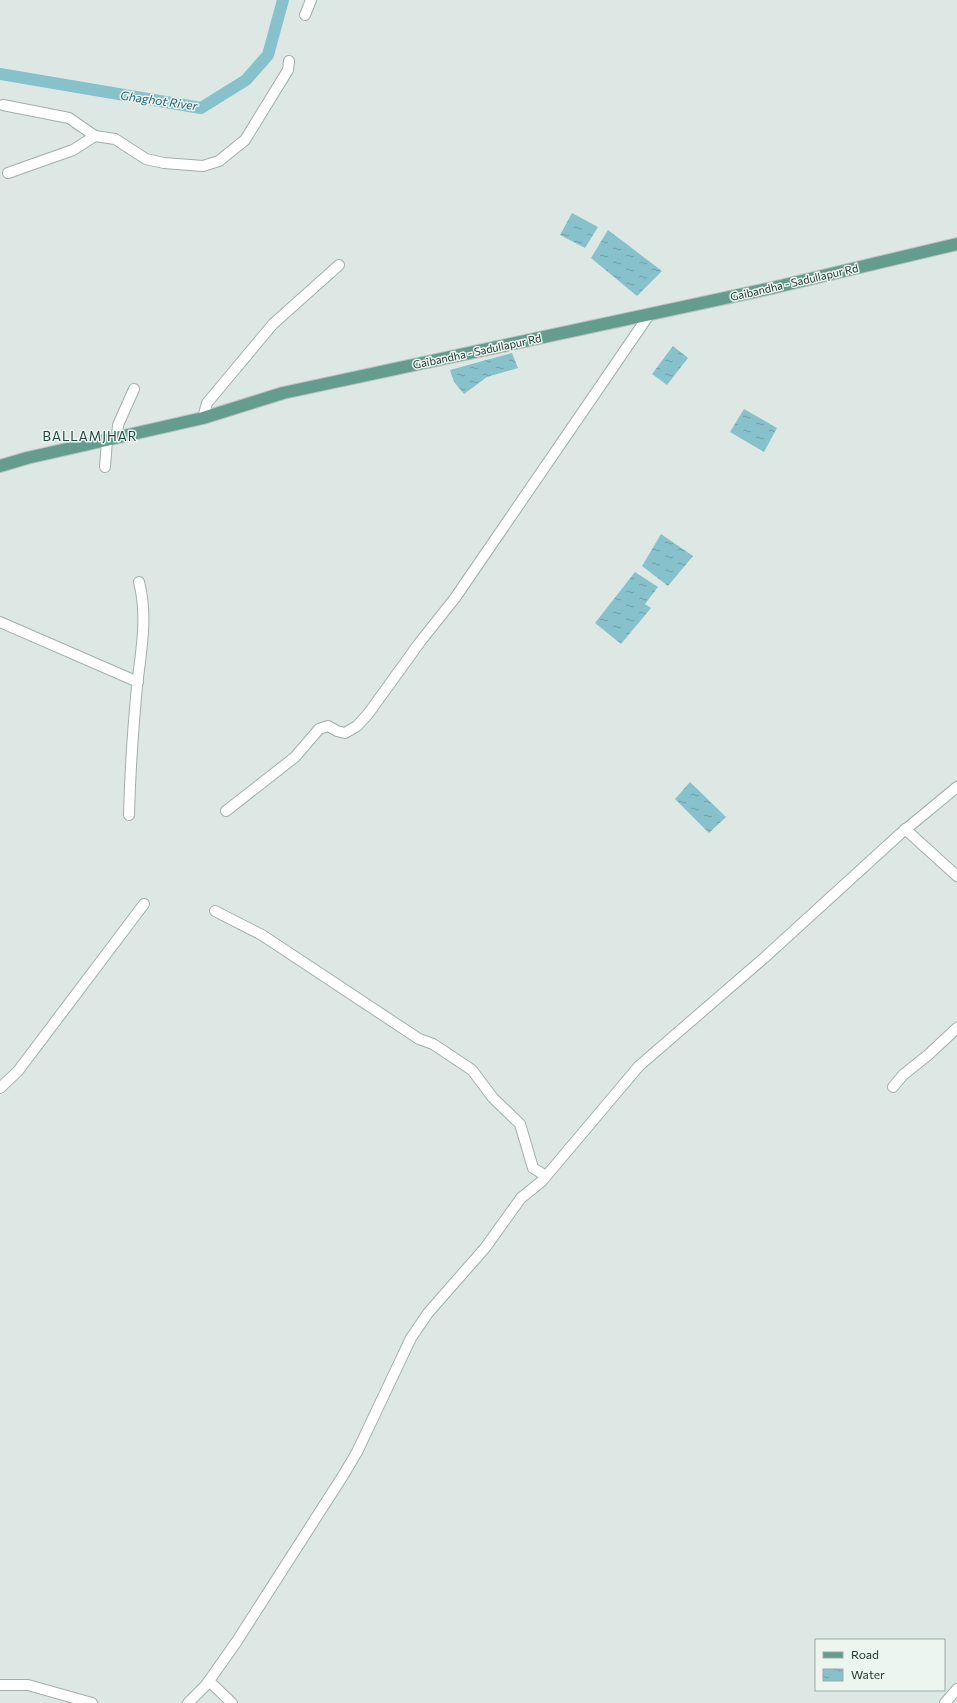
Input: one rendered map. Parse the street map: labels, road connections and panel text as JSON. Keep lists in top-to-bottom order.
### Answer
{
  "streets": {
    "main road": ["Gaibandha - Sadullapur Rd"]
  },
  "districts": ["BALLAMJHAR"],
  "water": ["Ghaghot River"],
  "legend": ["Road", "Water"]
}
